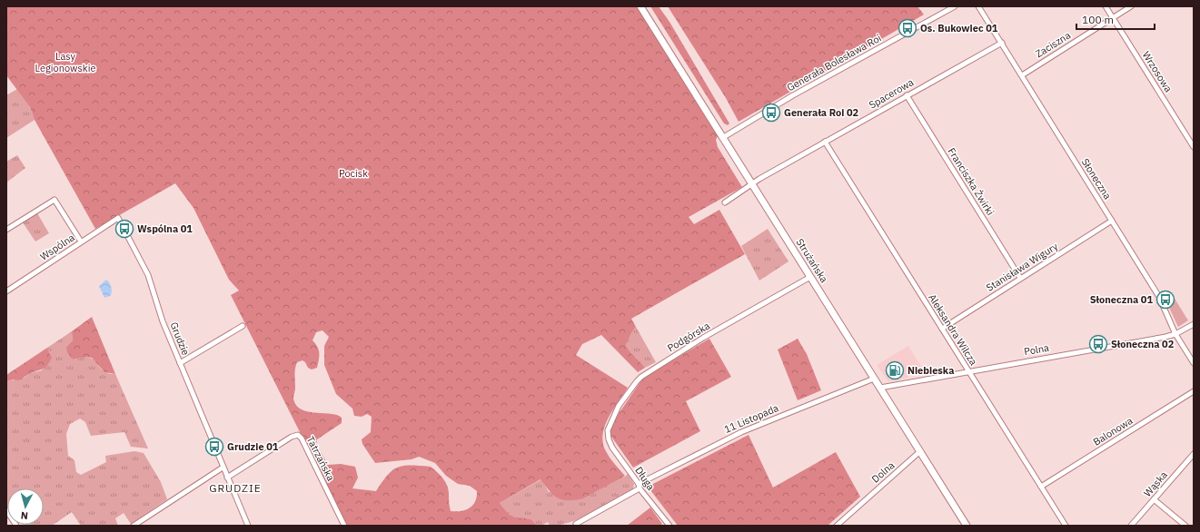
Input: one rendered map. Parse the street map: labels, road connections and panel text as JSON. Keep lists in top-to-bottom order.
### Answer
{
  "streets": {
    "main road": ["Strużańska"],
    "street": [
      "Zaciszna",
      "Generała Bolesława Roi",
      "Wrzosowa",
      "Spacerowa",
      "Słoneczna",
      "Franciszka Żwirki",
      "Wspólna",
      "Stanisława Wigury",
      "Aleksandra Wilcza",
      "Podgórska",
      "Grudzie",
      "Polna",
      "11 Listopada",
      "Balonowa",
      "Tatrzańska",
      "Dolna",
      "Długa",
      "Wąska"
    ]
  },
  "crossings": [
    ["Zaciszna", "Wrzosowa"],
    ["Zaciszna", "Słoneczna"],
    ["Generała Bolesława Roi", "Strużańska"],
    ["Spacerowa", "Słoneczna"],
    ["Spacerowa", "Franciszka Żwirki"],
    ["Spacerowa", "Strużańska"],
    ["Spacerowa", "Aleksandra Wilcza"],
    ["Słoneczna", "Stanisława Wigury"],
    ["Słoneczna", "Polna"],
    ["Franciszka Żwirki", "Stanisława Wigury"],
    ["Wspólna", "Grudzie"],
    ["Strużańska", "Podgórska"],
    ["Strużańska", "Polna"],
    ["Strużańska", "11 Listopada"],
    ["Strużańska", "Dolna"],
    ["Stanisława Wigury", "Aleksandra Wilcza"],
    ["Aleksandra Wilcza", "Polna"],
    ["Aleksandra Wilcza", "Balonowa"],
    ["Podgórska", "Długa"],
    ["Grudzie", "Tatrzańska"],
    ["11 Listopada", "Długa"]
  ],
  "districts": ["GRUDZIE"],
  "parks": ["Lasy Legionowskie", "Pocisk"],
  "places": {
    "bus stop": [
      "Os. Bukowiec 01",
      "Generała Roi 02",
      "Wspólna 01",
      "Słoneczna 01",
      "Słoneczna 02",
      "Grudzie 01"
    ],
    "fuel station": ["Niebieska"]
  },
  "scale_bar": "100 m",
  "north": "bottom"
}
